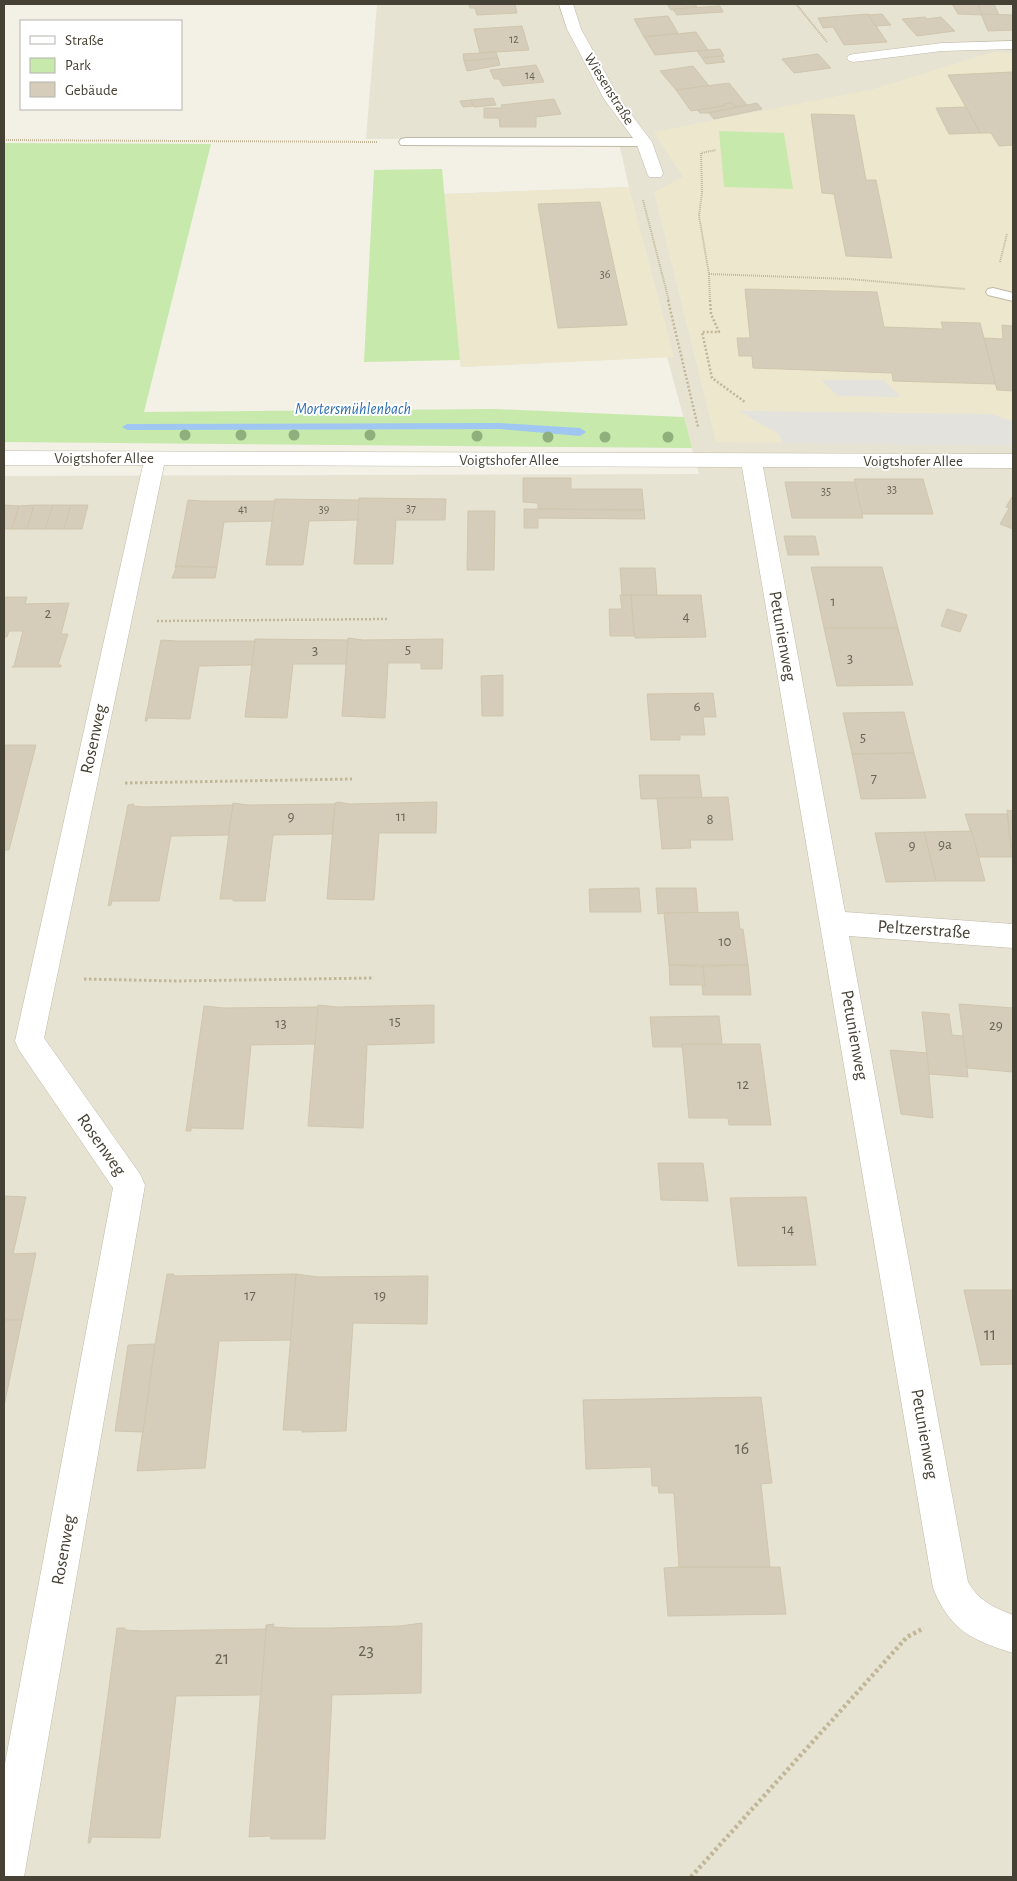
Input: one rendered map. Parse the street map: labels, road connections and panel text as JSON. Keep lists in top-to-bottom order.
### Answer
{
  "streets": {
    "street": [
      "Wiesenstraße",
      "Voigtshofer Allee",
      "Petunienweg",
      "Rosenweg",
      "Peltzerstraße"
    ]
  },
  "crossings": [
    ["Voigtshofer Allee", "Petunienweg"],
    ["Voigtshofer Allee", "Rosenweg"],
    ["Petunienweg", "Peltzerstraße"]
  ],
  "water": ["Mortersmühlenbach"],
  "house_numbers": [
    "12",
    "14",
    "36",
    "33",
    "35",
    "37",
    "41",
    "39",
    "1",
    "2",
    "4",
    "5",
    "3",
    "3",
    "6",
    "5",
    "7",
    "9",
    "11",
    "8",
    "9a",
    "9",
    "10",
    "15",
    "13",
    "29",
    "12",
    "14",
    "17",
    "19",
    "11",
    "16",
    "23",
    "21"
  ],
  "legend": ["Straße", "Park", "Gebäude"]
}
